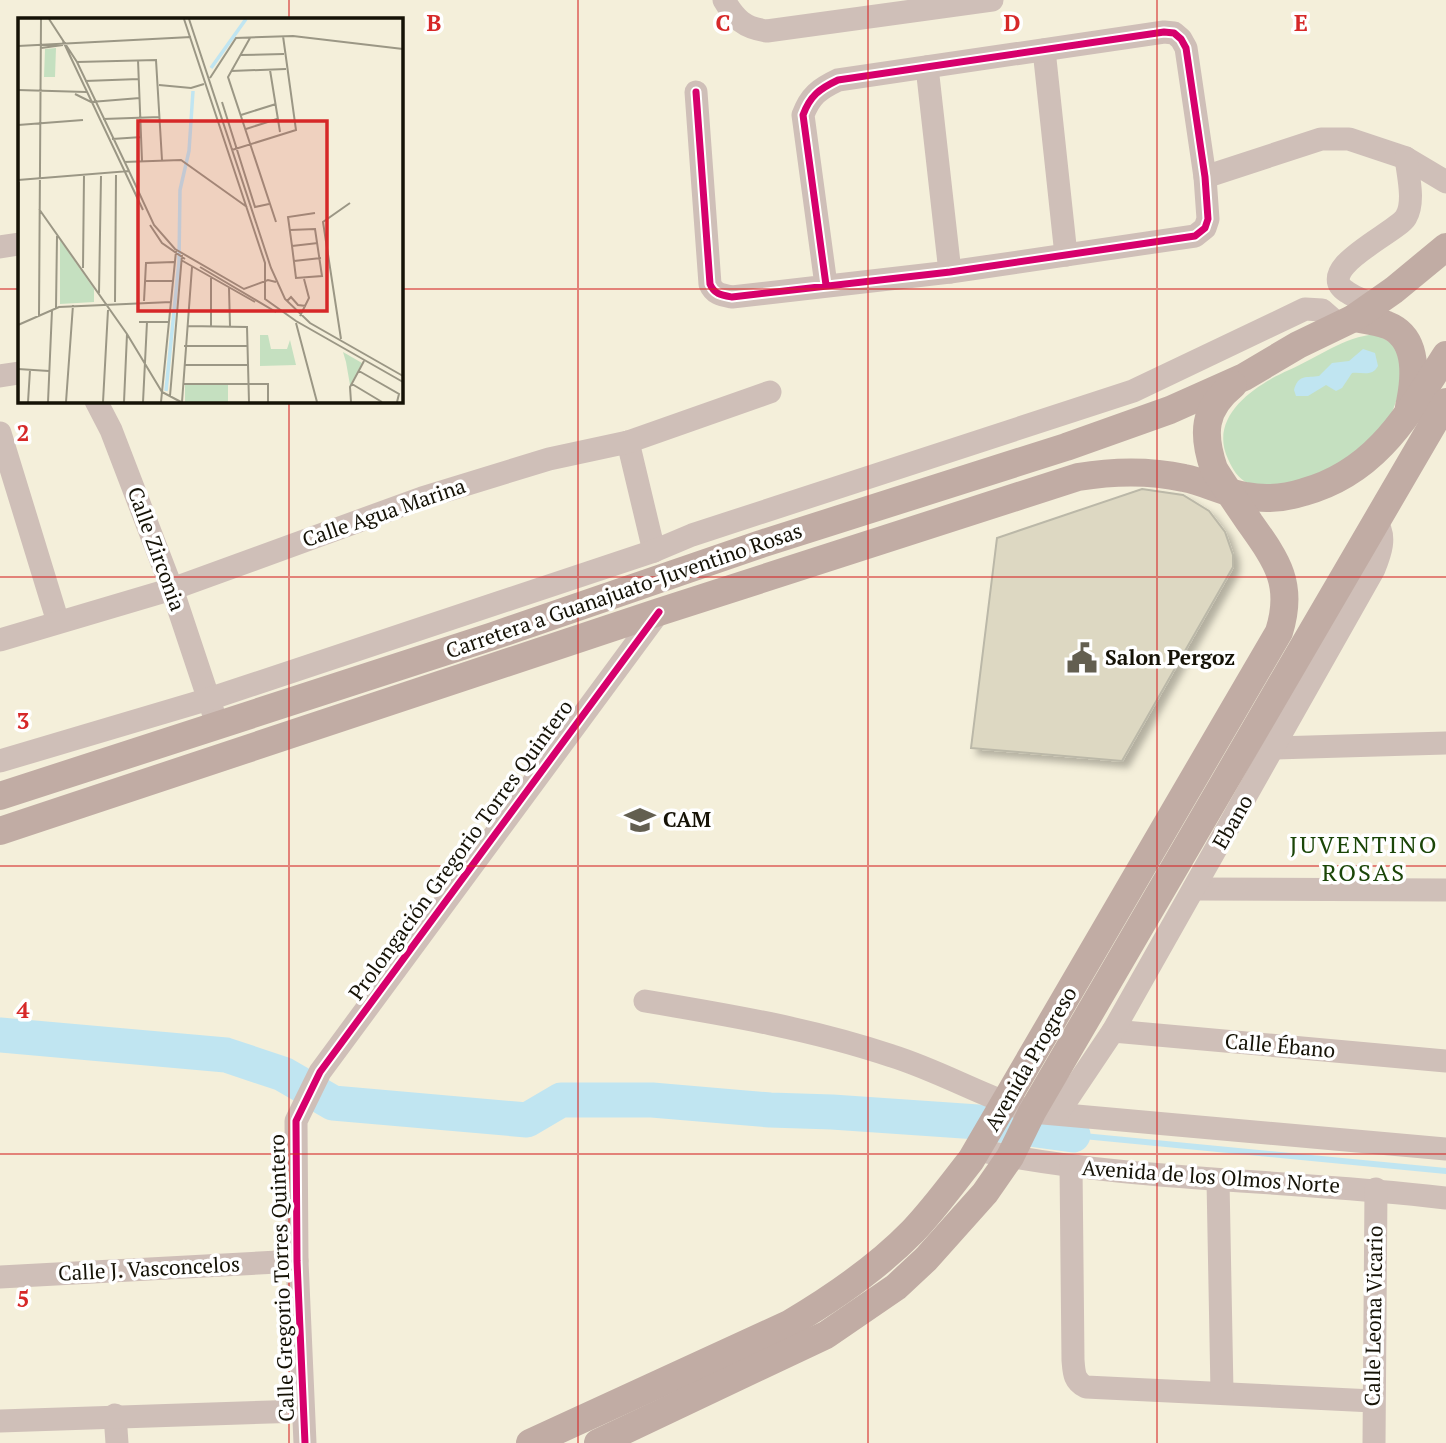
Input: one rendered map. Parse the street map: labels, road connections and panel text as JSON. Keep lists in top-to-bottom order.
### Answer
{
  "streets": {
    "main road": ["Carretera a Guanajuato-Juventino Rosas", "Avenida Progreso"],
    "street": [
      "Calle Agua Marina",
      "Calle Zirconia",
      "Ebano",
      "Prolongación Gregorio Torres Quintero",
      "Calle Ébano",
      "Avenida de los Olmos Norte",
      "Calle J. Vasconcelos",
      "Calle Gregorio Torres Quintero",
      "Calle Leona Vicario"
    ]
  },
  "crossings": [
    ["Calle Agua Marina", "Calle Zirconia"],
    ["Calle Zirconia", "Carretera a Guanajuato-Juventino Rosas"],
    ["Carretera a Guanajuato-Juventino Rosas", "Prolongación Gregorio Torres Quintero"],
    ["Carretera a Guanajuato-Juventino Rosas", "Avenida Progreso"],
    ["Ebano", "Calle Ébano"],
    ["Ebano", "Avenida Progreso"],
    ["Prolongación Gregorio Torres Quintero", "Calle Gregorio Torres Quintero"],
    ["Avenida Progreso", "Avenida de los Olmos Norte"],
    ["Avenida de los Olmos Norte", "Calle Leona Vicario"],
    ["Calle J. Vasconcelos", "Calle Gregorio Torres Quintero"]
  ],
  "districts": ["JUVENTINO ROSAS"],
  "places": {
    "public building": ["Salon Pergoz"],
    "school or university": ["CAM"]
  },
  "grid": {
    "columns": [
      "B",
      "C",
      "D",
      "E"
    ],
    "rows": [
      "2",
      "3",
      "4",
      "5"
    ]
  }
}
